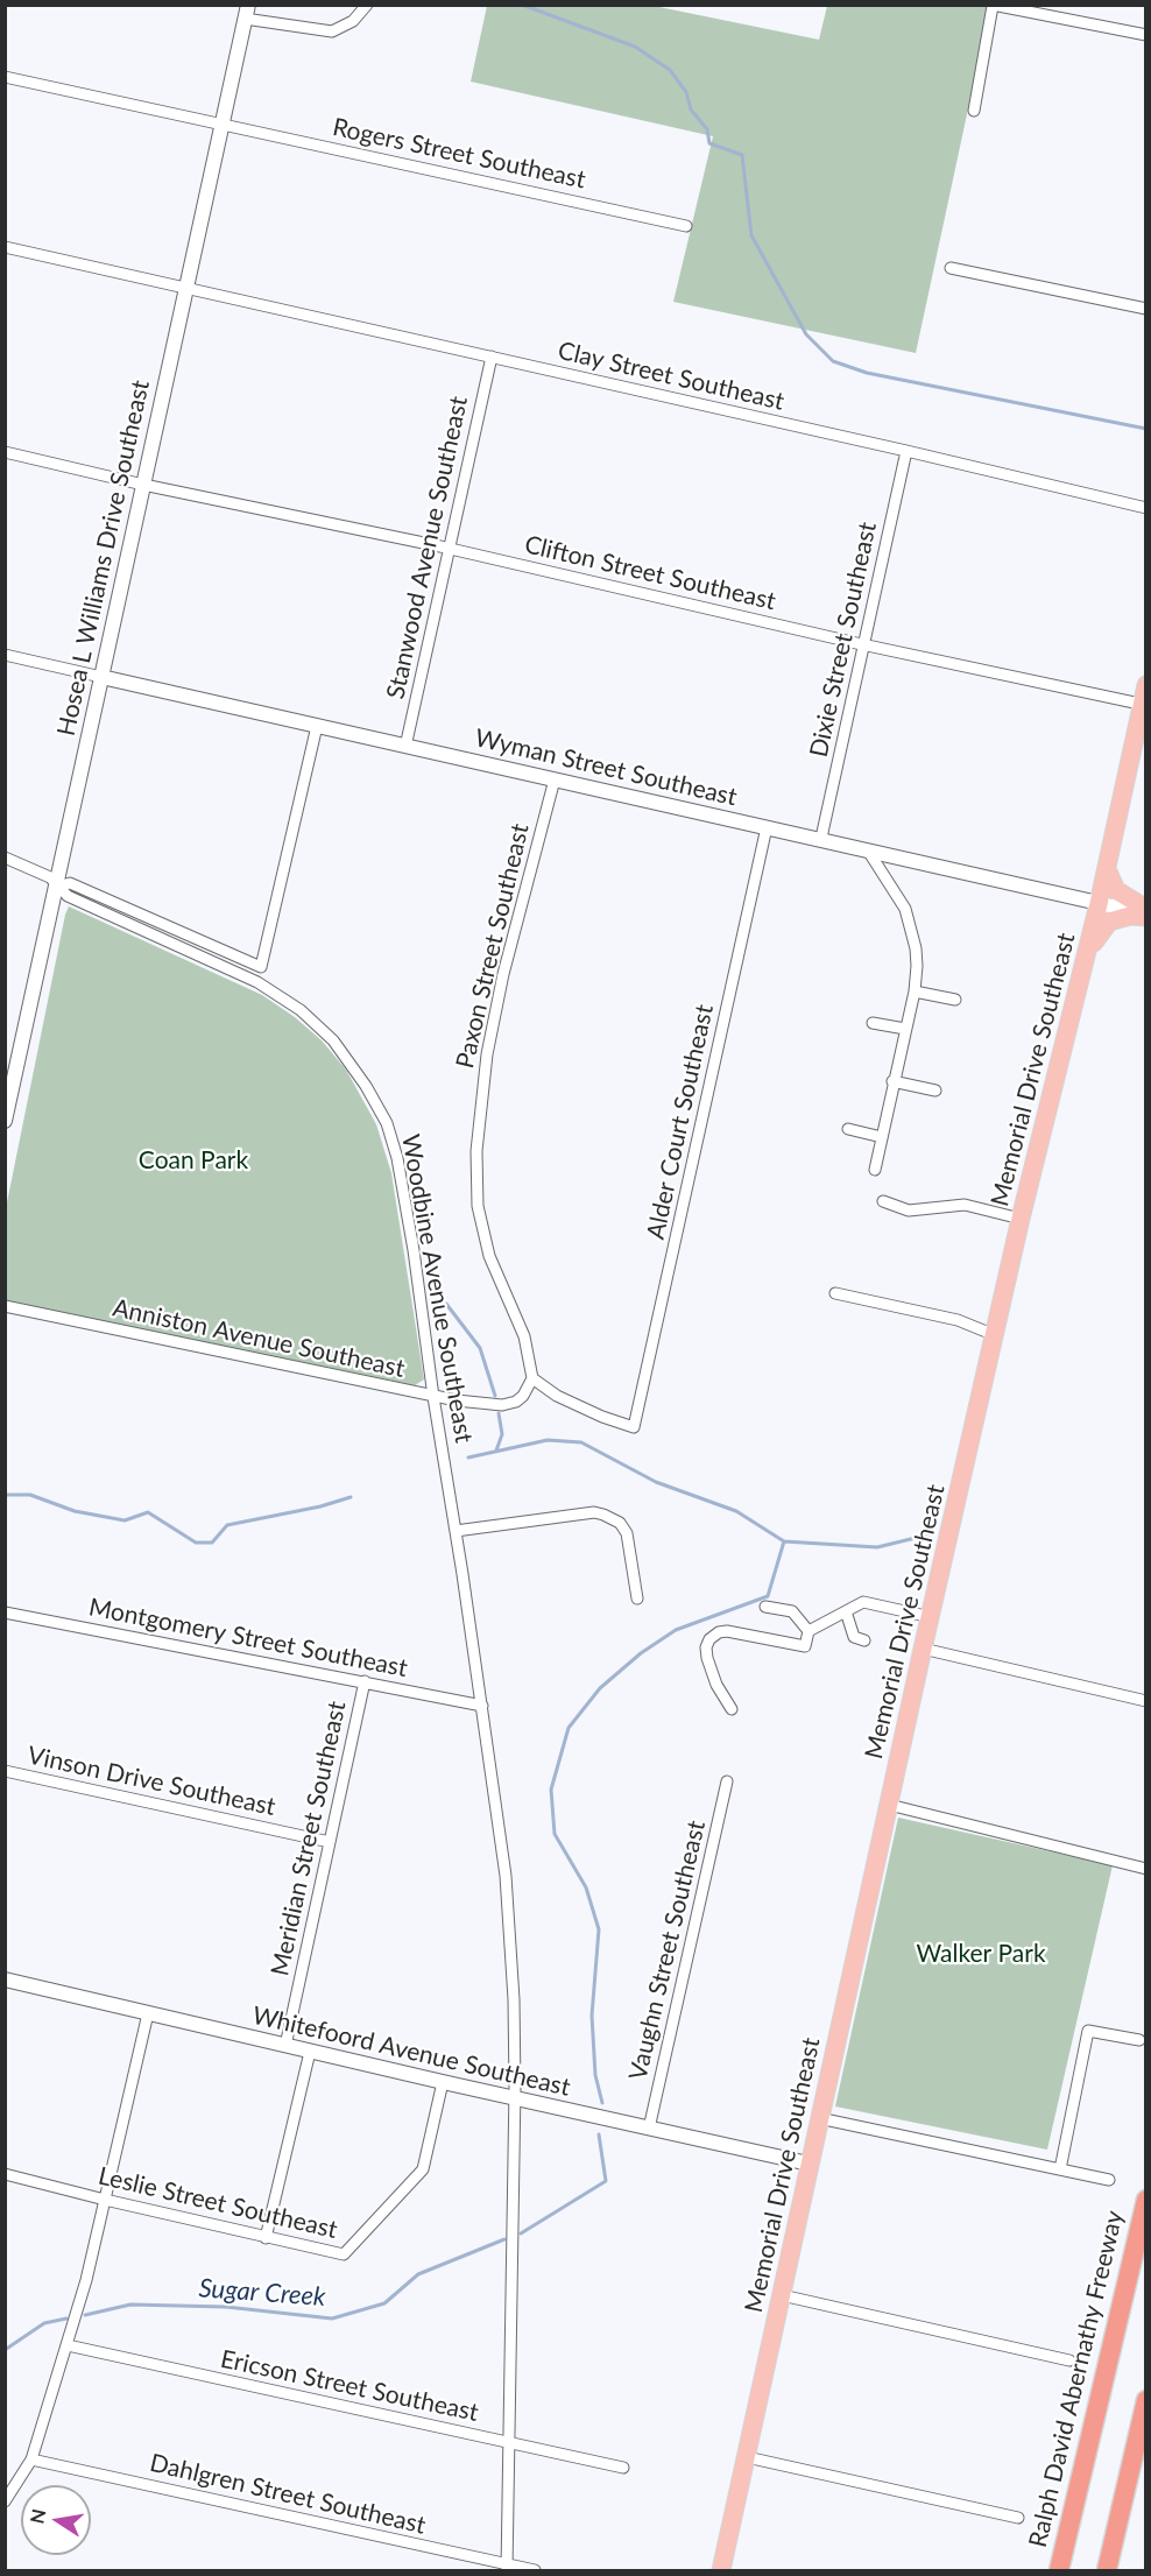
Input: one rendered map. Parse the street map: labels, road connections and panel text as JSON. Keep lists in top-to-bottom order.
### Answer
{
  "streets": {
    "highway": ["Ralph David Abernathy Freeway"],
    "main road": ["Memorial Drive Southeast"],
    "street": [
      "Rogers Street Southeast",
      "Clay Street Southeast",
      "Stanwood Avenue Southeast",
      "Hosea L Williams Drive Southeast",
      "Clifton Street Southeast",
      "Dixie Street Southeast",
      "Wyman Street Southeast",
      "Paxon Street Southeast",
      "Alder Court Southeast",
      "Woodbine Avenue Southeast",
      "Anniston Avenue Southeast",
      "Montgomery Street Southeast",
      "Vinson Drive Southeast",
      "Meridian Street Southeast",
      "Vaughn Street Southeast",
      "Whitefoord Avenue Southeast",
      "Leslie Street Southeast",
      "Ericson Street Southeast",
      "Dahlgren Street Southeast"
    ]
  },
  "crossings": [
    ["Rogers Street Southeast", "Hosea L Williams Drive Southeast"],
    ["Clay Street Southeast", "Stanwood Avenue Southeast"],
    ["Clay Street Southeast", "Hosea L Williams Drive Southeast"],
    ["Clay Street Southeast", "Dixie Street Southeast"],
    ["Stanwood Avenue Southeast", "Clifton Street Southeast"],
    ["Stanwood Avenue Southeast", "Wyman Street Southeast"],
    ["Hosea L Williams Drive Southeast", "Clifton Street Southeast"],
    ["Hosea L Williams Drive Southeast", "Wyman Street Southeast"],
    ["Hosea L Williams Drive Southeast", "Woodbine Avenue Southeast"],
    ["Clifton Street Southeast", "Dixie Street Southeast"],
    ["Clifton Street Southeast", "Memorial Drive Southeast"],
    ["Dixie Street Southeast", "Wyman Street Southeast"],
    ["Wyman Street Southeast", "Paxon Street Southeast"],
    ["Wyman Street Southeast", "Memorial Drive Southeast"],
    ["Wyman Street Southeast", "Alder Court Southeast"],
    ["Paxon Street Southeast", "Alder Court Southeast"],
    ["Paxon Street Southeast", "Anniston Avenue Southeast"],
    ["Memorial Drive Southeast", "Whitefoord Avenue Southeast"],
    ["Alder Court Southeast", "Anniston Avenue Southeast"],
    ["Woodbine Avenue Southeast", "Anniston Avenue Southeast"],
    ["Woodbine Avenue Southeast", "Montgomery Street Southeast"],
    ["Woodbine Avenue Southeast", "Whitefoord Avenue Southeast"],
    ["Woodbine Avenue Southeast", "Ericson Street Southeast"],
    ["Woodbine Avenue Southeast", "Dahlgren Street Southeast"],
    ["Montgomery Street Southeast", "Meridian Street Southeast"],
    ["Vinson Drive Southeast", "Meridian Street Southeast"],
    ["Meridian Street Southeast", "Whitefoord Avenue Southeast"],
    ["Vaughn Street Southeast", "Whitefoord Avenue Southeast"],
    ["Whitefoord Avenue Southeast", "Leslie Street Southeast"]
  ],
  "water": ["Sugar Creek"],
  "parks": ["Coan Park", "Walker Park"],
  "north": "left"
}
